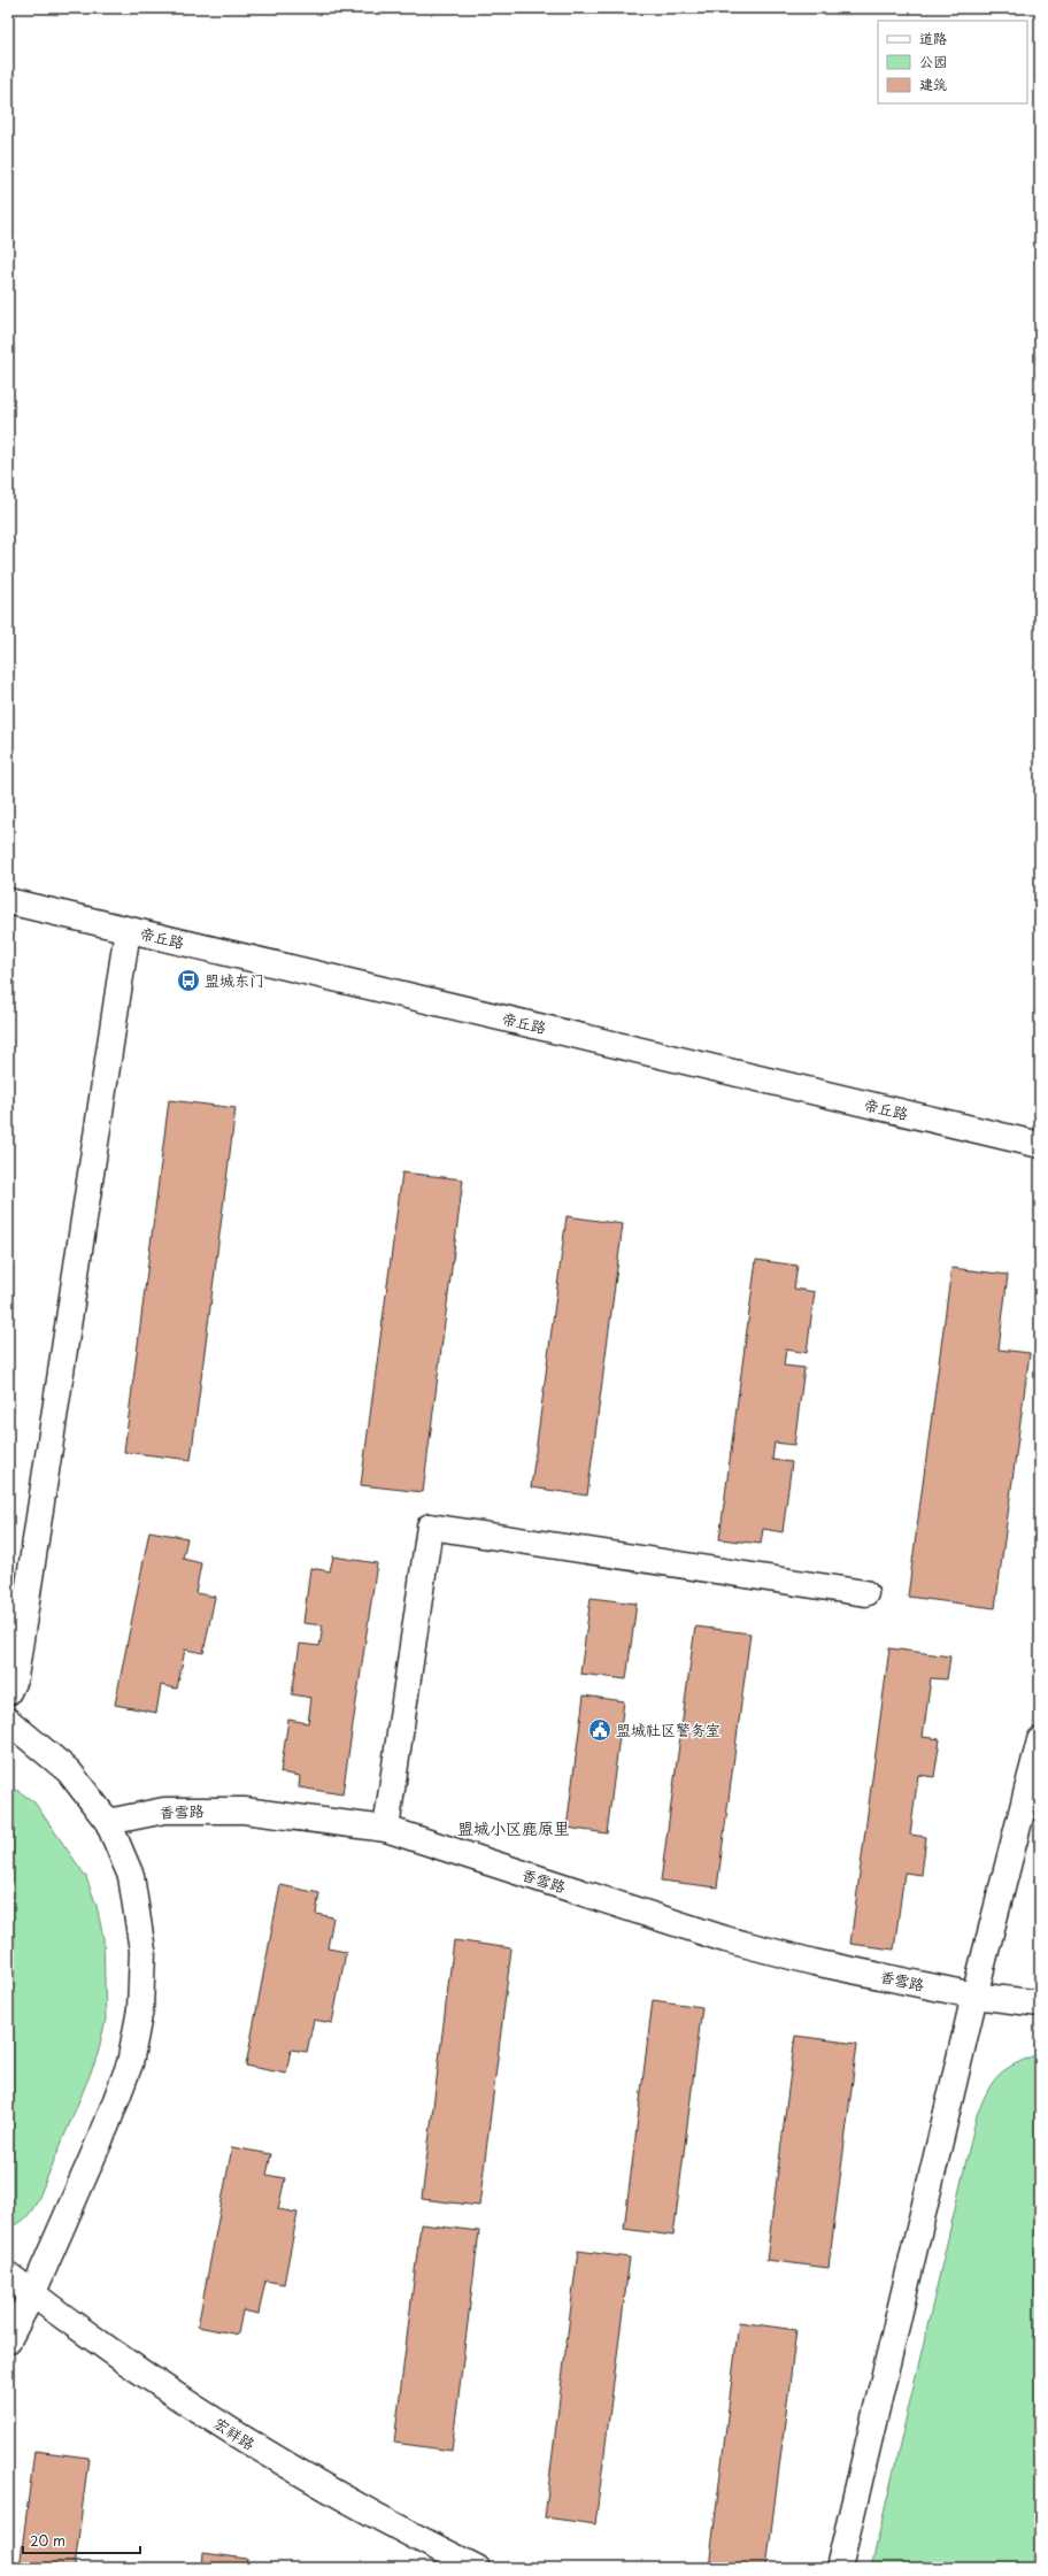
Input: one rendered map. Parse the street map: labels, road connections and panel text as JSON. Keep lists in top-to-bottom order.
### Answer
{
  "streets": {
    "street": ["帝丘路", "香雪路", "宏祥路"]
  },
  "districts": ["盟城小区鹿原里"],
  "places": {
    "bus stop": ["盟城东门"],
    "public building": ["盟城社区警务室"]
  },
  "legend": ["道路", "公园", "建筑"],
  "scale_bar": "20 m"
}
